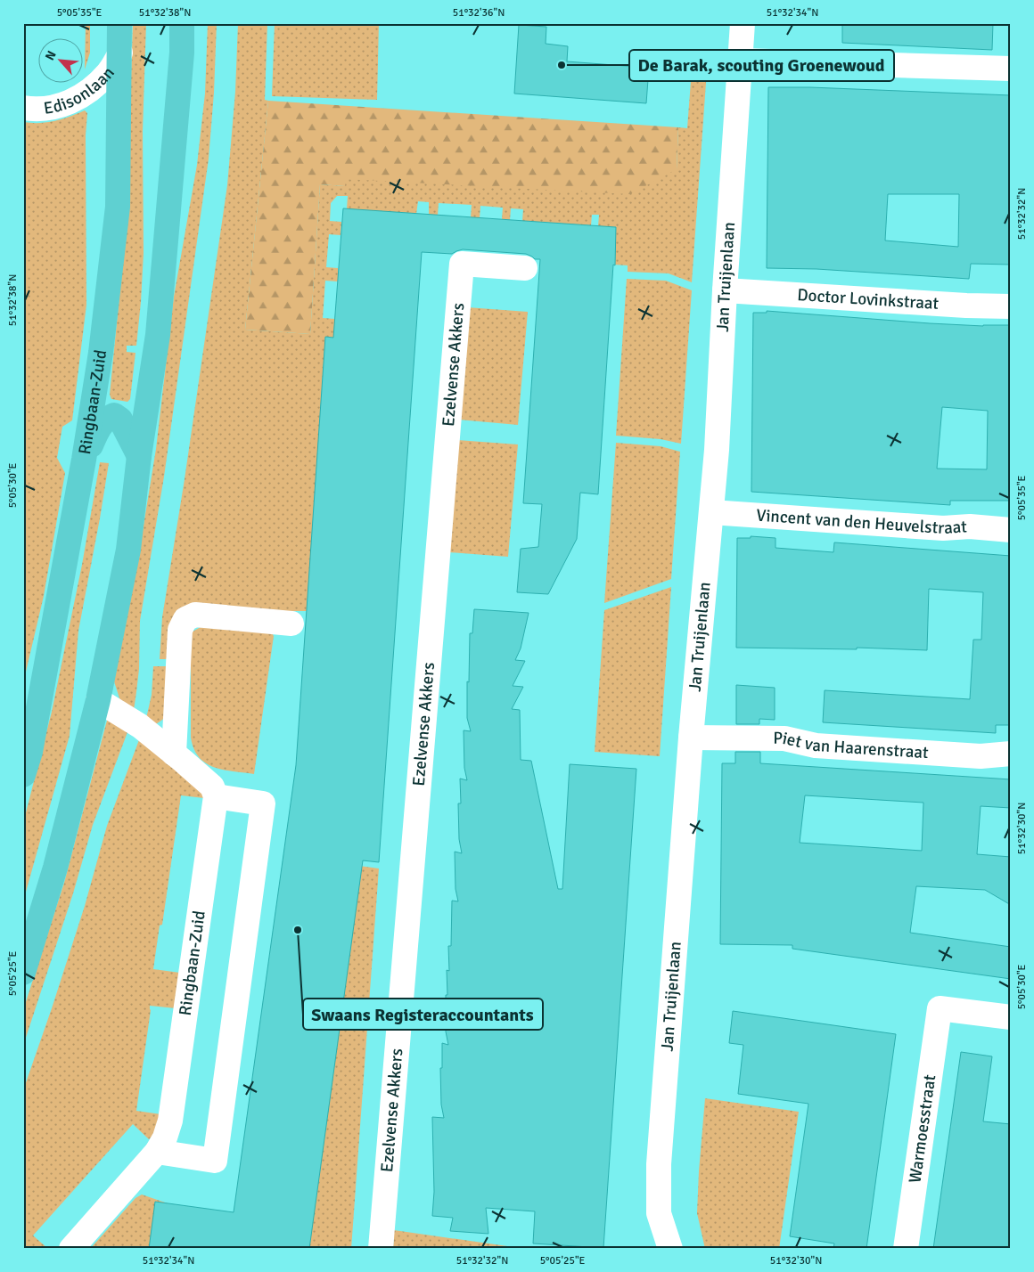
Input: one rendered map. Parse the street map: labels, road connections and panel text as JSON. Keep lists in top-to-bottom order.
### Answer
{
  "streets": {
    "main road": ["Ringbaan-Zuid"],
    "street": [
      "Edisonlaan",
      "Jan Truijenlaan",
      "Doctor Lovinkstraat",
      "Ezelvense Akkers",
      "Vincent van den Heuvelstraat",
      "Piet van Haarenstraat",
      "Warmoesstraat"
    ]
  },
  "crossings": [
    ["Edisonlaan", "Ringbaan-Zuid"],
    ["Jan Truijenlaan", "Doctor Lovinkstraat"],
    ["Jan Truijenlaan", "Vincent van den Heuvelstraat"],
    ["Jan Truijenlaan", "Piet van Haarenstraat"]
  ],
  "places": ["De Barak, scouting Groenewoud", "Swaans Registeraccountants"],
  "north": "top left",
  "coordinates": [
    "5°05'35\"E",
    "51°32'38\"N",
    "51°32'36\"N",
    "51°32'34\"N",
    "51°32'32\"N",
    "5°05'30\"E",
    "51°32'30\"N",
    "5°05'25\"E"
  ]
}
